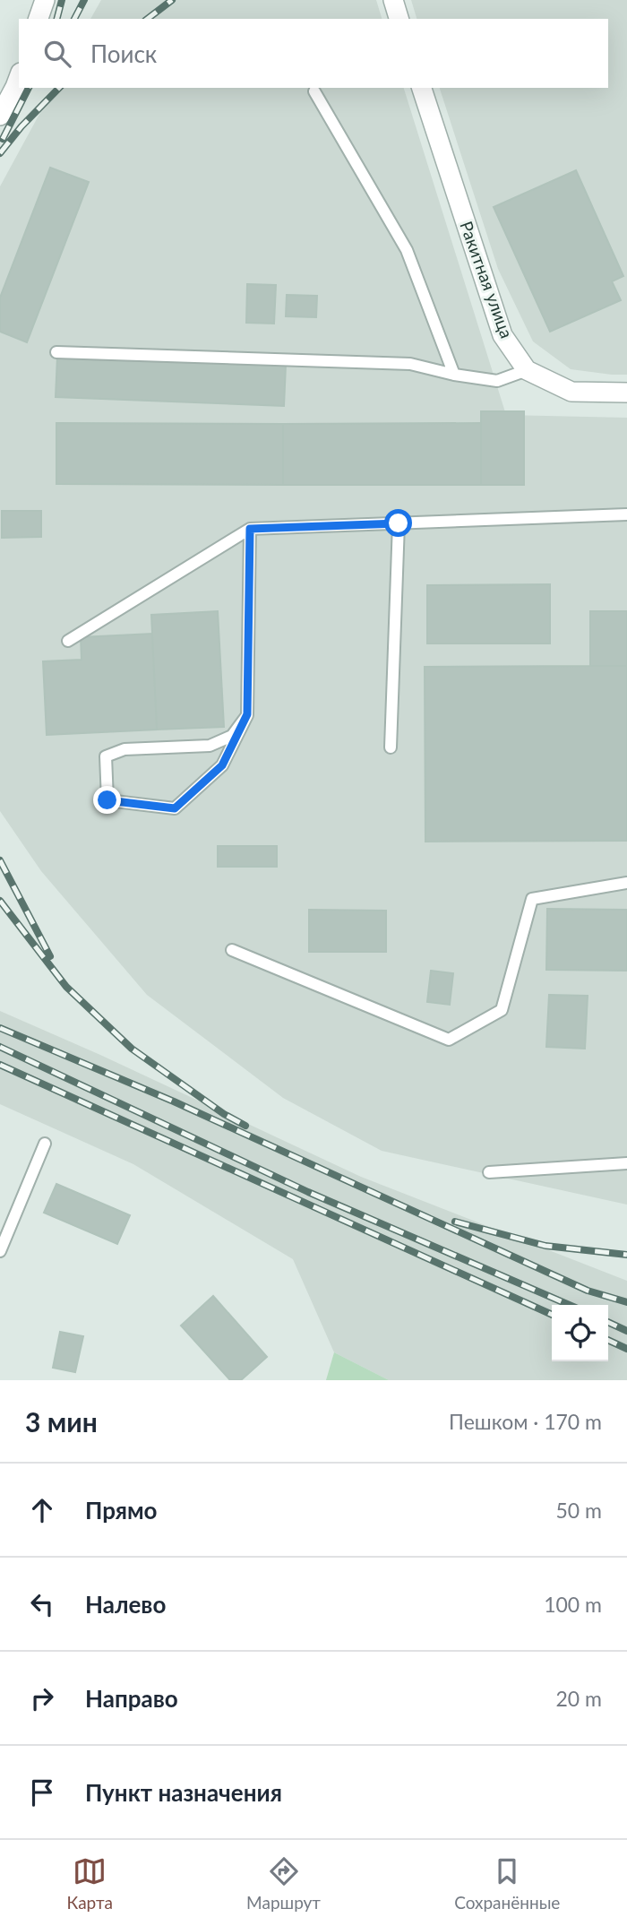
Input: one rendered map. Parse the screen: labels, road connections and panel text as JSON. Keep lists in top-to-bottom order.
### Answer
{
  "streets": {
    "street": ["Ракитная улица"]
  },
  "page": {
    "search": "Поиск",
    "heading": ["3 мин", "Пешком · 170 m"],
    "list": [
      ["Прямо", "50 m"],
      ["Налево", "100 m"],
      ["Направо", "20 m"],
      "Пункт назначения"
    ],
    "nav": ["Карта", "Маршрут", "Сохранённые"]
  }
}
